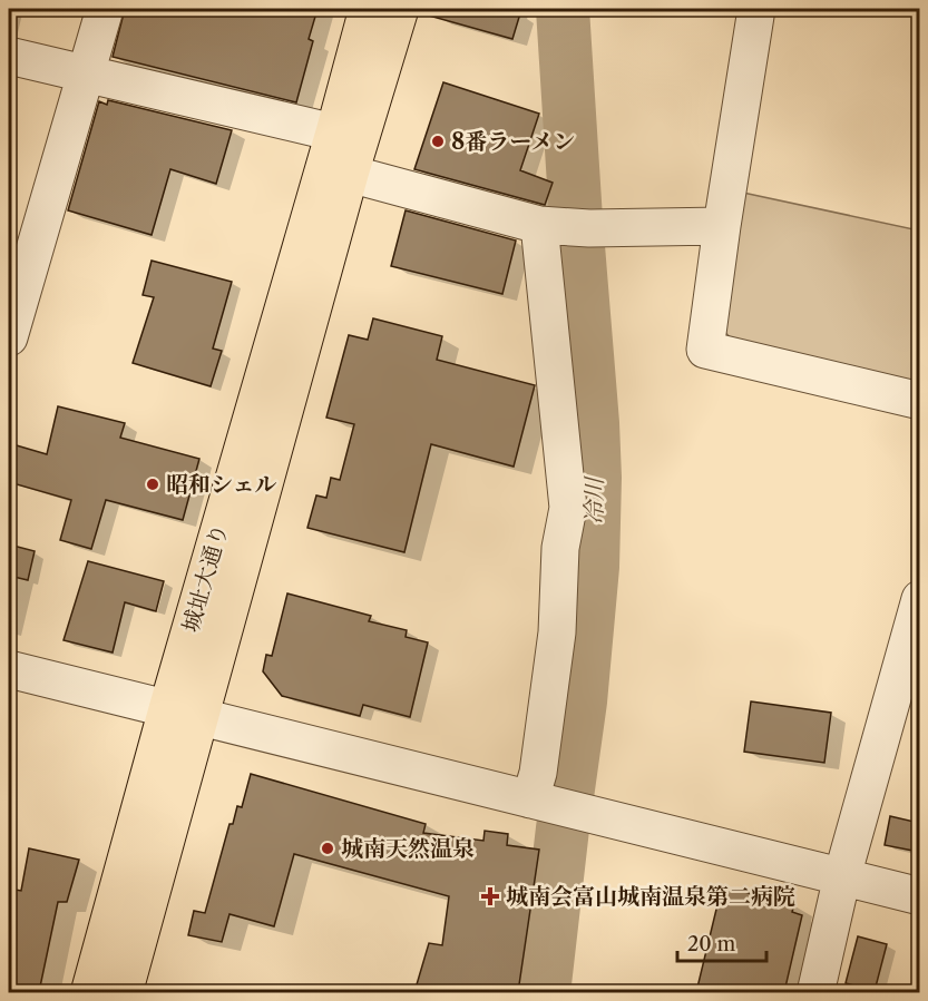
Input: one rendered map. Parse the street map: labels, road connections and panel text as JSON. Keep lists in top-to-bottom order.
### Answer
{
  "streets": {
    "highway": ["城址大通り"]
  },
  "water": ["冷川"],
  "places": {
    "other": ["8番ラーメン", "昭和シェル", "城南天然温泉"],
    "health": ["城南会富山城南温泉第二病院"]
  },
  "scale_bar": "20 m"
}
